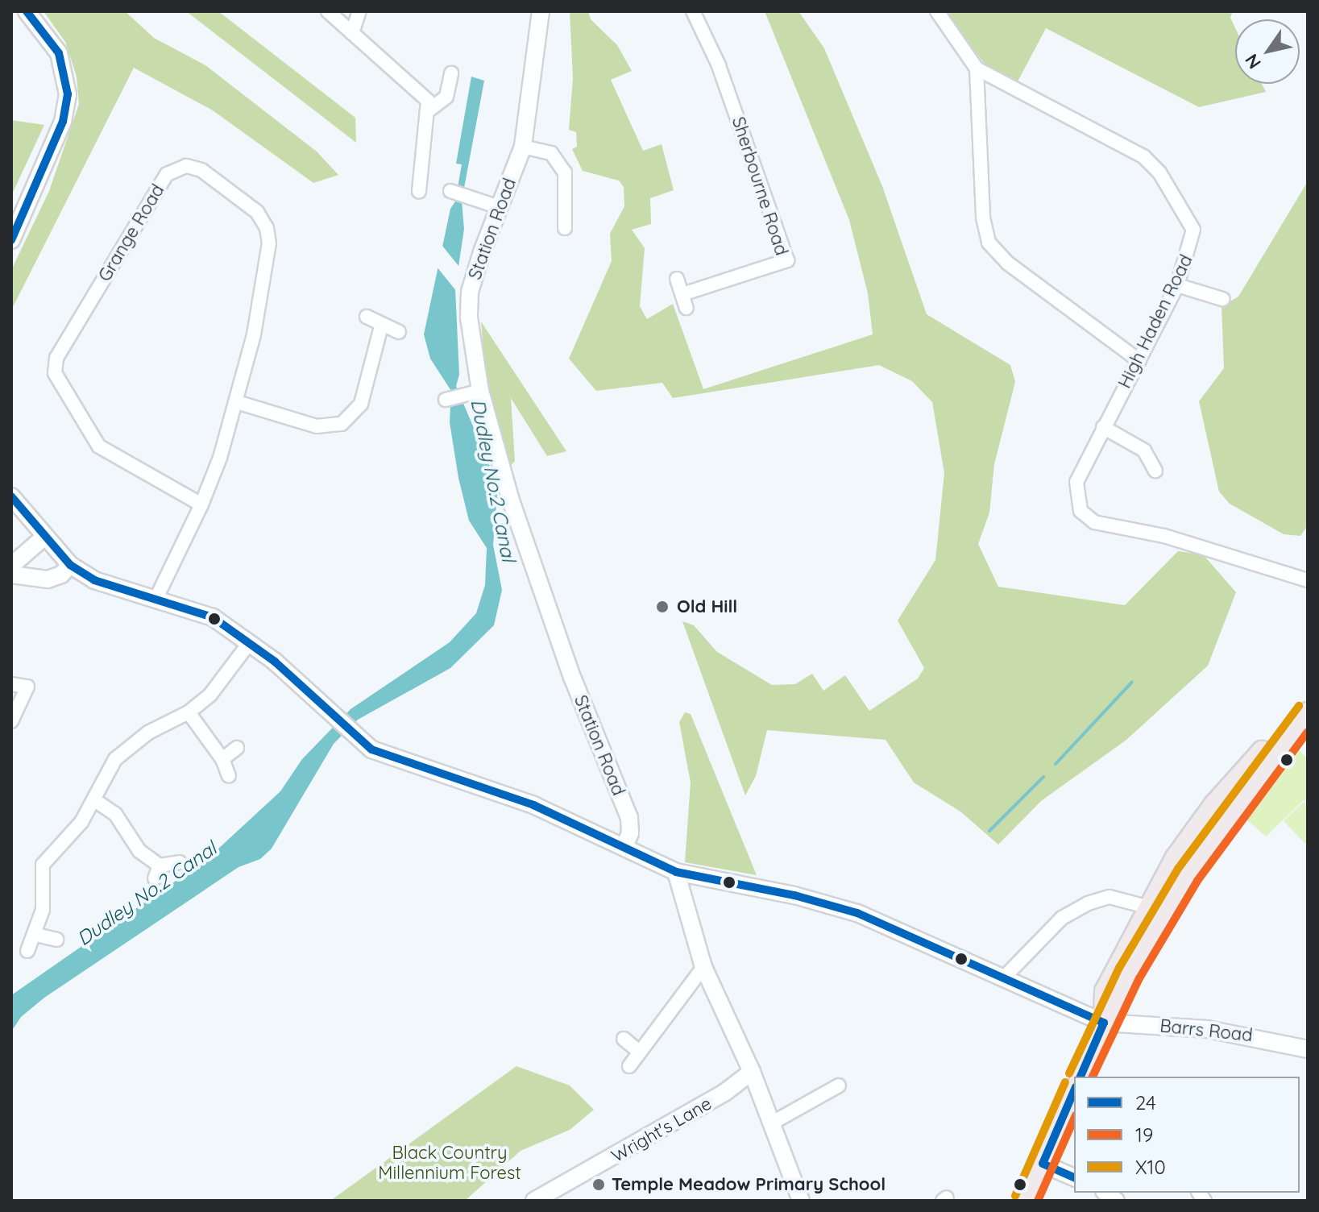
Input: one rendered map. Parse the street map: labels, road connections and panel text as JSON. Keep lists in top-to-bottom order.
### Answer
{
  "streets": {
    "street": [
      "Sherbourne Road",
      "Station Road",
      "Grange Road",
      "High Haden Road",
      "Barrs Road",
      "Wright's Lane"
    ]
  },
  "crossings": [
    ["Station Road", "Barrs Road"],
    ["Grange Road", "Barrs Road"]
  ],
  "water": ["Dudley No.2 Canal"],
  "parks": ["Black Country Millennium Forest"],
  "places": ["Old Hill", "Temple Meadow Primary School"],
  "lines": ["transit line 24", "transit line X10", "transit line 19"],
  "legend": ["24", "19", "X10"],
  "north": "bottom left"
}
